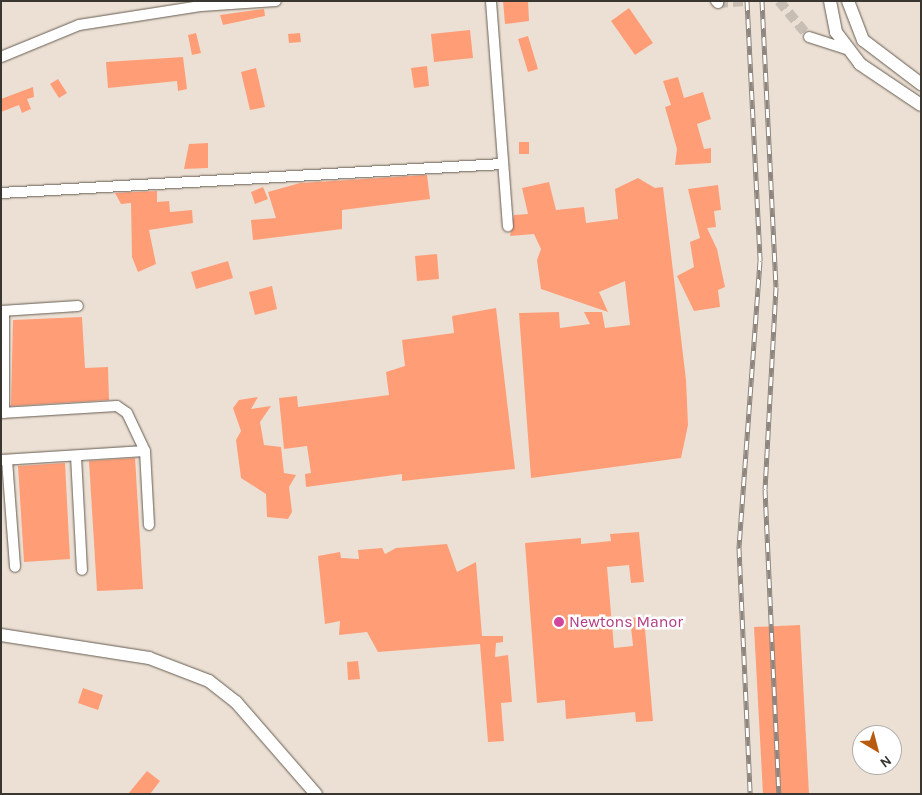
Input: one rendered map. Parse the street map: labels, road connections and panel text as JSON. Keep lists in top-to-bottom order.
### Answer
{
  "places": ["Newtons Manor"],
  "north": "bottom right"
}
